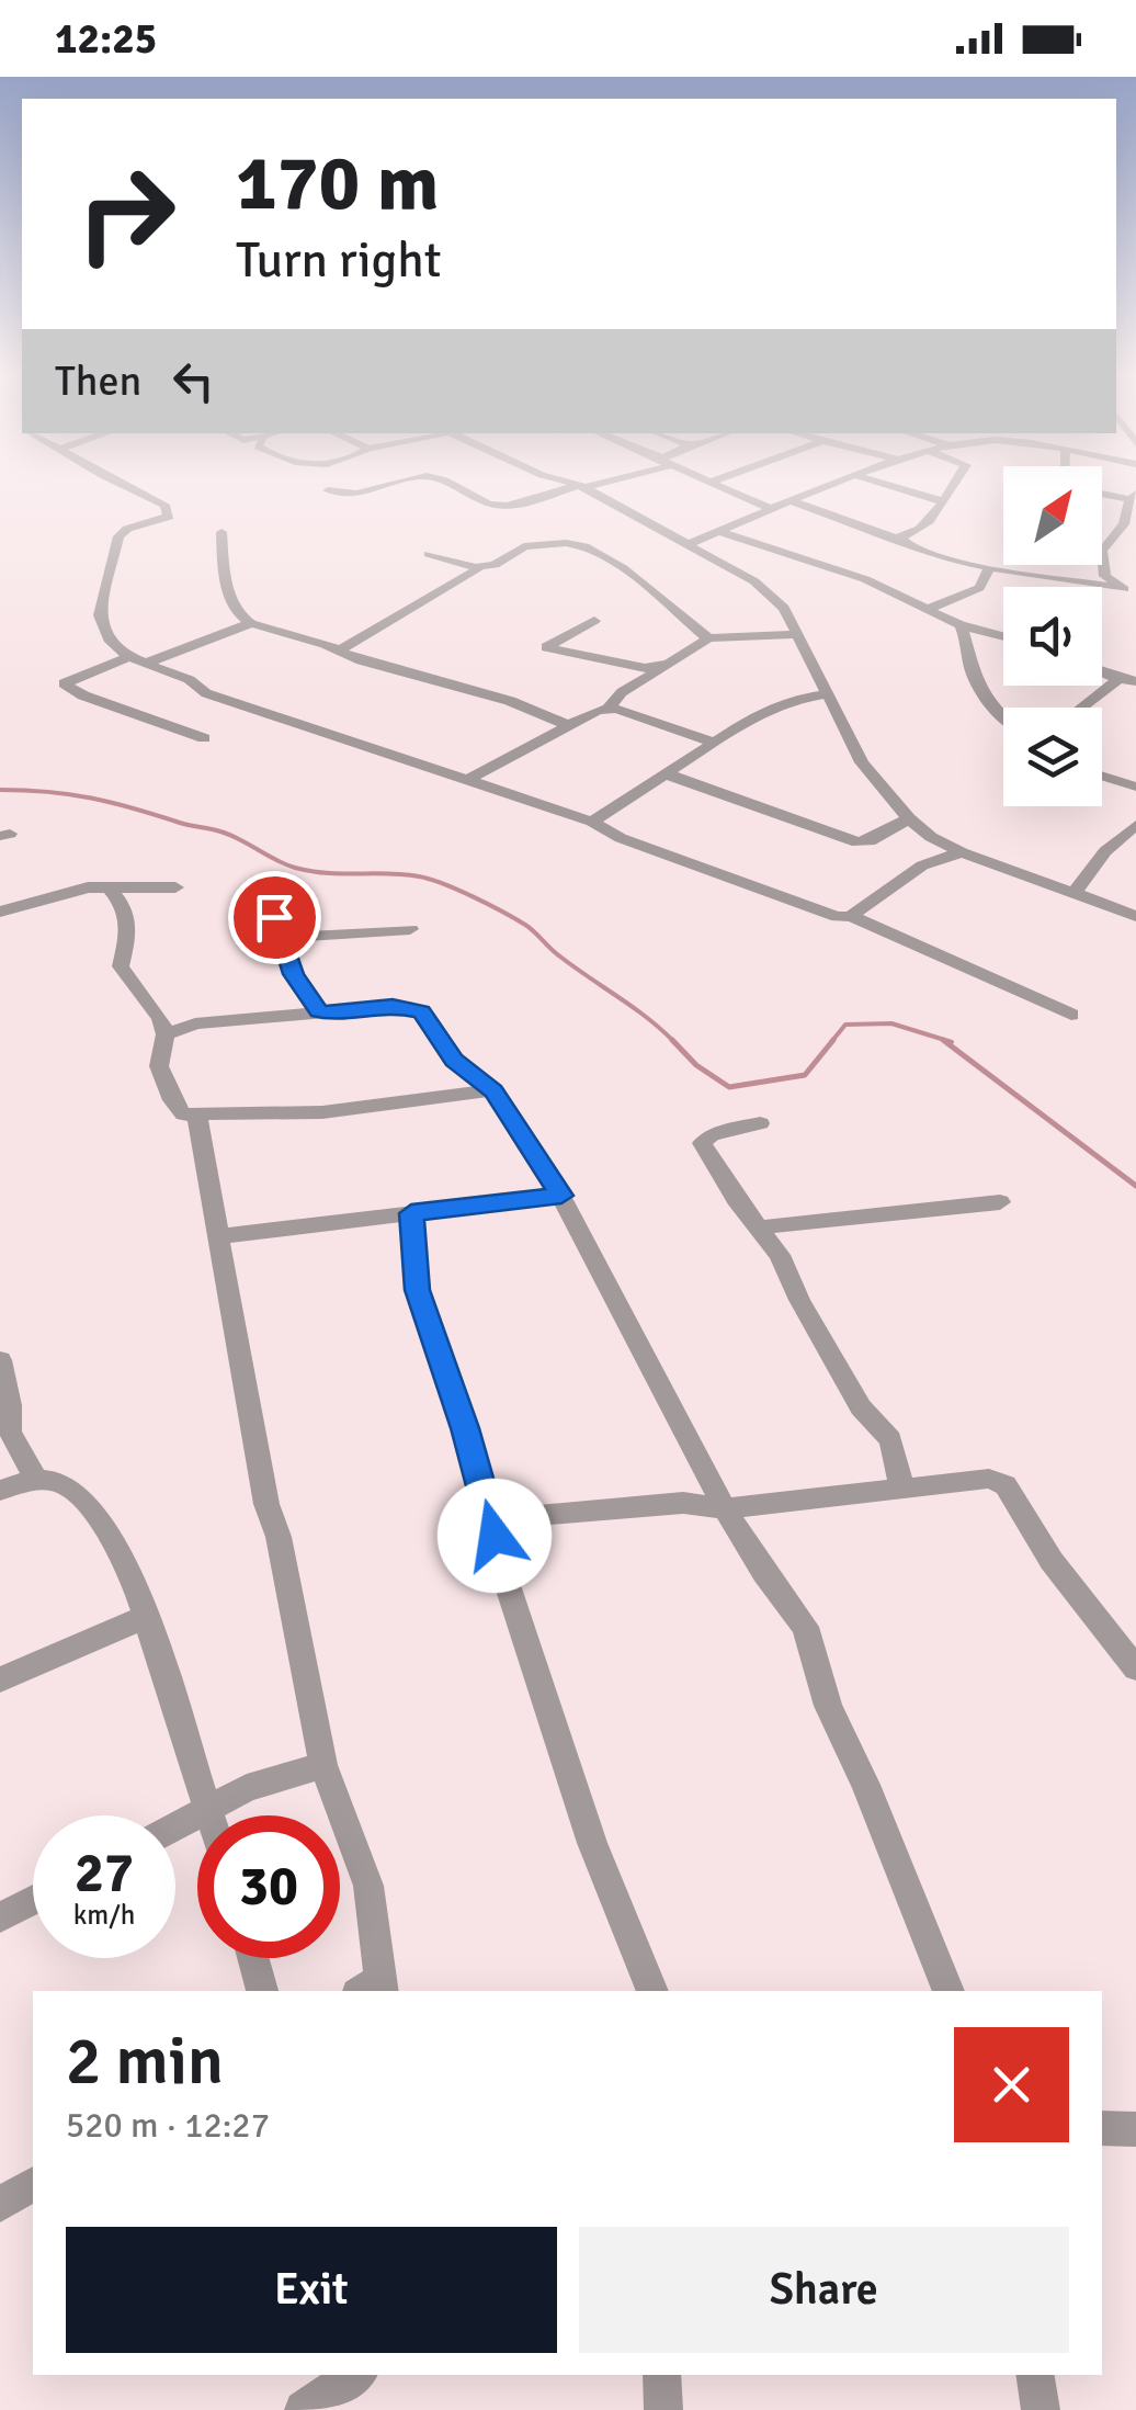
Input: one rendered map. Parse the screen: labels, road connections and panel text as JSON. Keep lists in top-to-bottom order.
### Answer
{
  "north": "top right",
  "page": {
    "status": "12:25",
    "turn": ["170 m", "Turn right"],
    "then": "Then",
    "speed": "27 km/h",
    "limit": "30",
    "heading": ["2 min", "520 m · 12:27"],
    "buttons": ["Exit", "Share"]
  }
}
